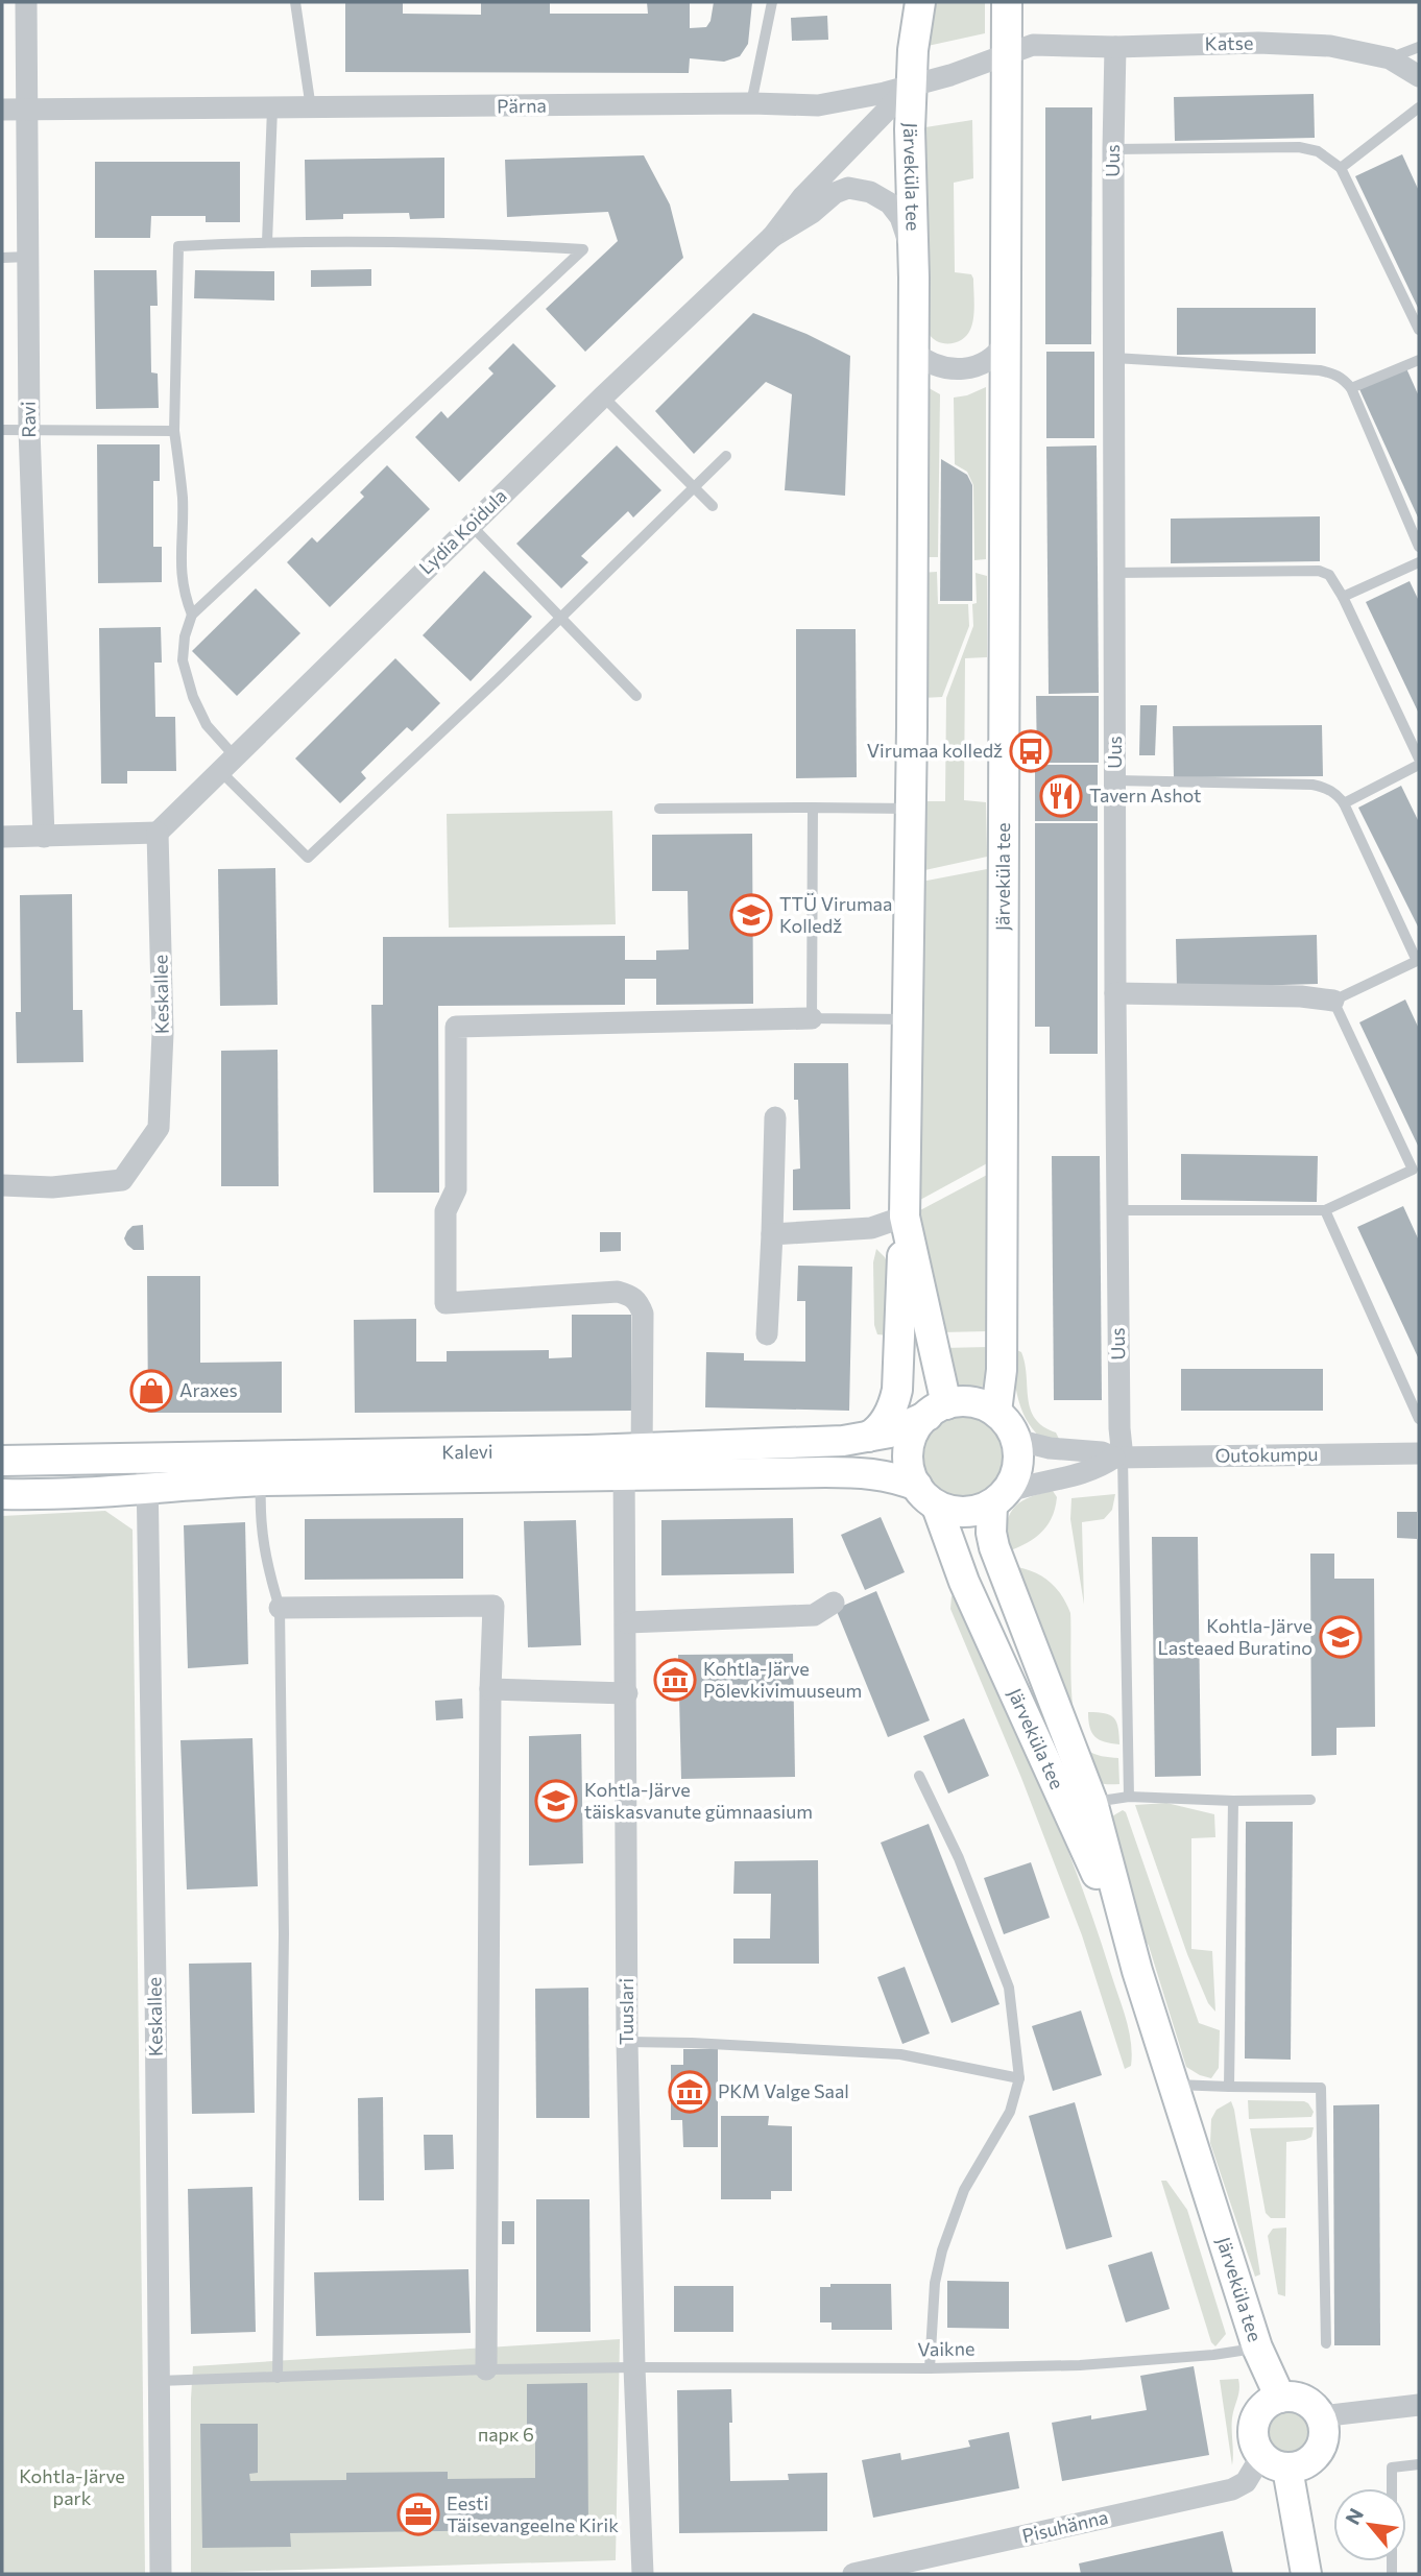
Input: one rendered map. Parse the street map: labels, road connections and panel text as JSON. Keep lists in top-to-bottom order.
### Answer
{
  "streets": {
    "main road": ["Järveküla tee", "Kalevi"],
    "street": [
      "Katse",
      "Pärna",
      "Uus",
      "Ravi",
      "Lydia Koidula",
      "Keskallee",
      "Outokumpu",
      "Tuuslari",
      "Pisuhänna"
    ],
    "lane": ["Vaikne"]
  },
  "crossings": [
    ["Katse", "Pärna"],
    ["Katse", "Uus"],
    ["Katse", "Järveküla tee"],
    ["Pärna", "Järveküla tee"],
    ["Pärna", "Ravi"],
    ["Pärna", "Lydia Koidula"],
    ["Uus", "Outokumpu"],
    ["Järveküla tee", "Lydia Koidula"],
    ["Järveküla tee", "Kalevi"],
    ["Järveküla tee", "Outokumpu"],
    ["Järveküla tee", "Vaikne"],
    ["Järveküla tee", "Pisuhänna"],
    ["Lydia Koidula", "Keskallee"],
    ["Keskallee", "Kalevi"],
    ["Keskallee", "Vaikne"],
    ["Kalevi", "Outokumpu"],
    ["Kalevi", "Tuuslari"],
    ["Tuuslari", "Vaikne"]
  ],
  "parks": ["парк 6", "Kohtla-Järve park"],
  "places": {
    "bus stop": ["Virumaa kolledž"],
    "restaurant": ["Tavern Ashot"],
    "school or university": ["TTÜ Virumaa Kolledž", "Kohtla-Järve Lasteaed Buratino", "Kohtla-Järve täiskasvanute gümnaasium"],
    "shop": ["Araxes"],
    "museum": ["Kohtla-Järve Põlevkivimuuseum", "PKM Valge Saal"],
    "office": ["Eesti Täisevangeelne Kirik"]
  },
  "north": "top left"
}
